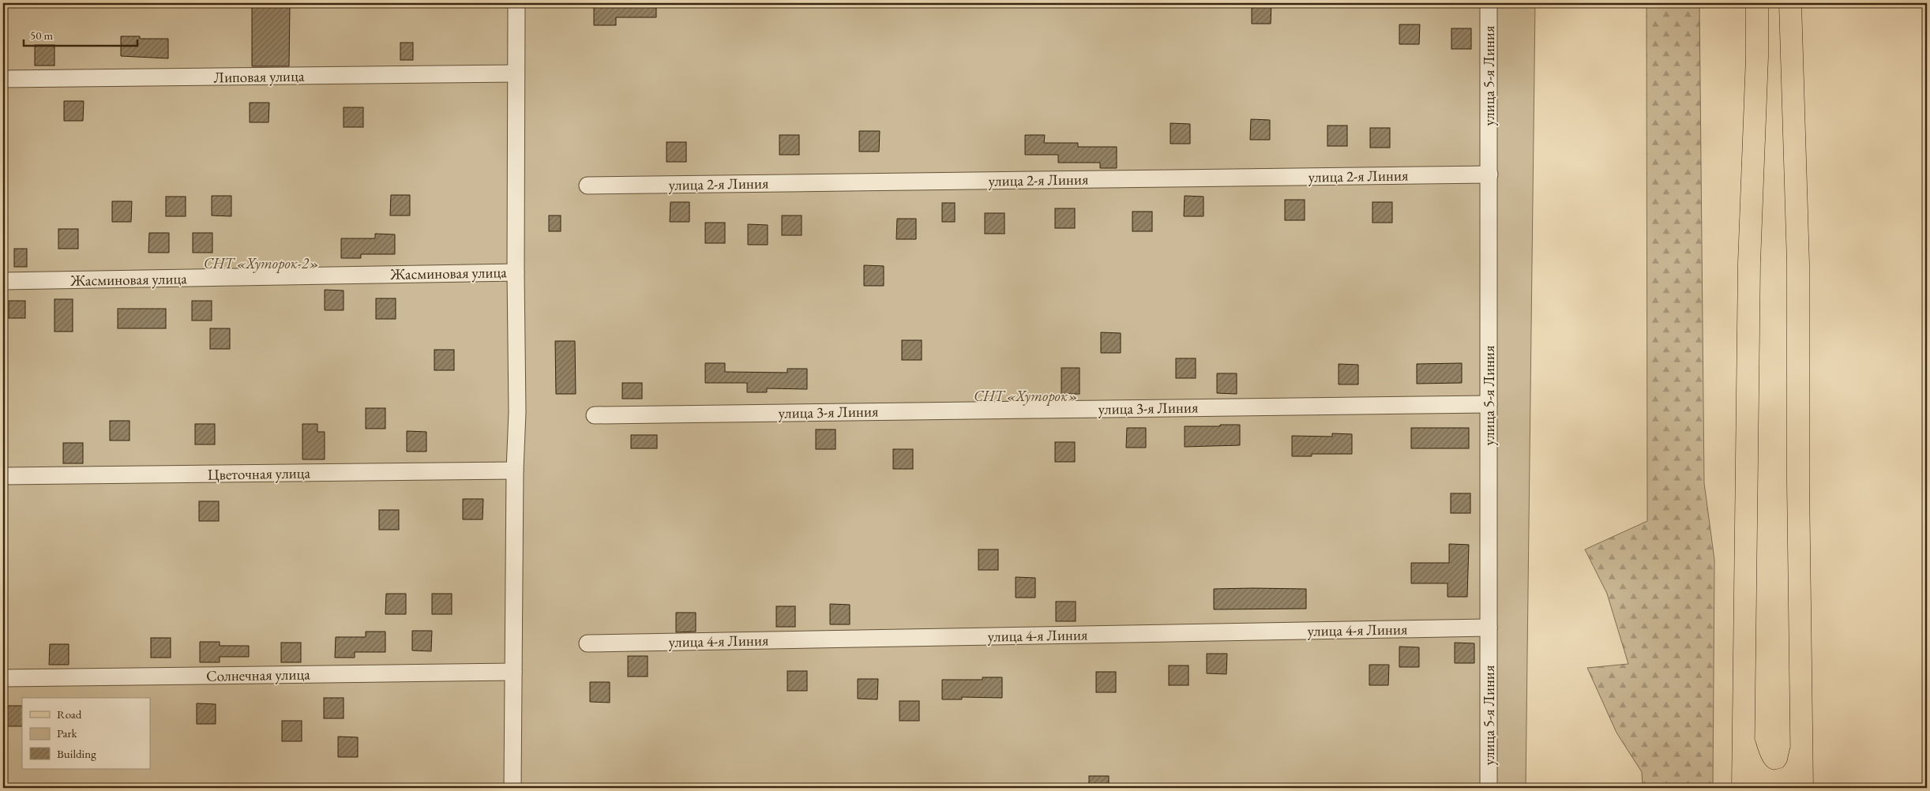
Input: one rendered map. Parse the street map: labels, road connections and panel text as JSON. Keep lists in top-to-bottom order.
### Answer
{
  "streets": {
    "street": [
      "улица 5-я Линия",
      "Липовая улица",
      "улица 2-я Линия",
      "Жасминовая улица",
      "улица 3-я Линия",
      "Цветочная улица",
      "улица 4-я Линия",
      "Солнечная улица"
    ]
  },
  "crossings": [
    ["улица 5-я Линия", "улица 2-я Линия"],
    ["улица 5-я Линия", "улица 3-я Линия"],
    ["улица 5-я Линия", "улица 4-я Линия"]
  ],
  "parks": ["СНТ «Хуторок-2»", "СНТ «Хуторок»"],
  "legend": ["Road", "Park", "Building"],
  "scale_bar": "50 m"
}
